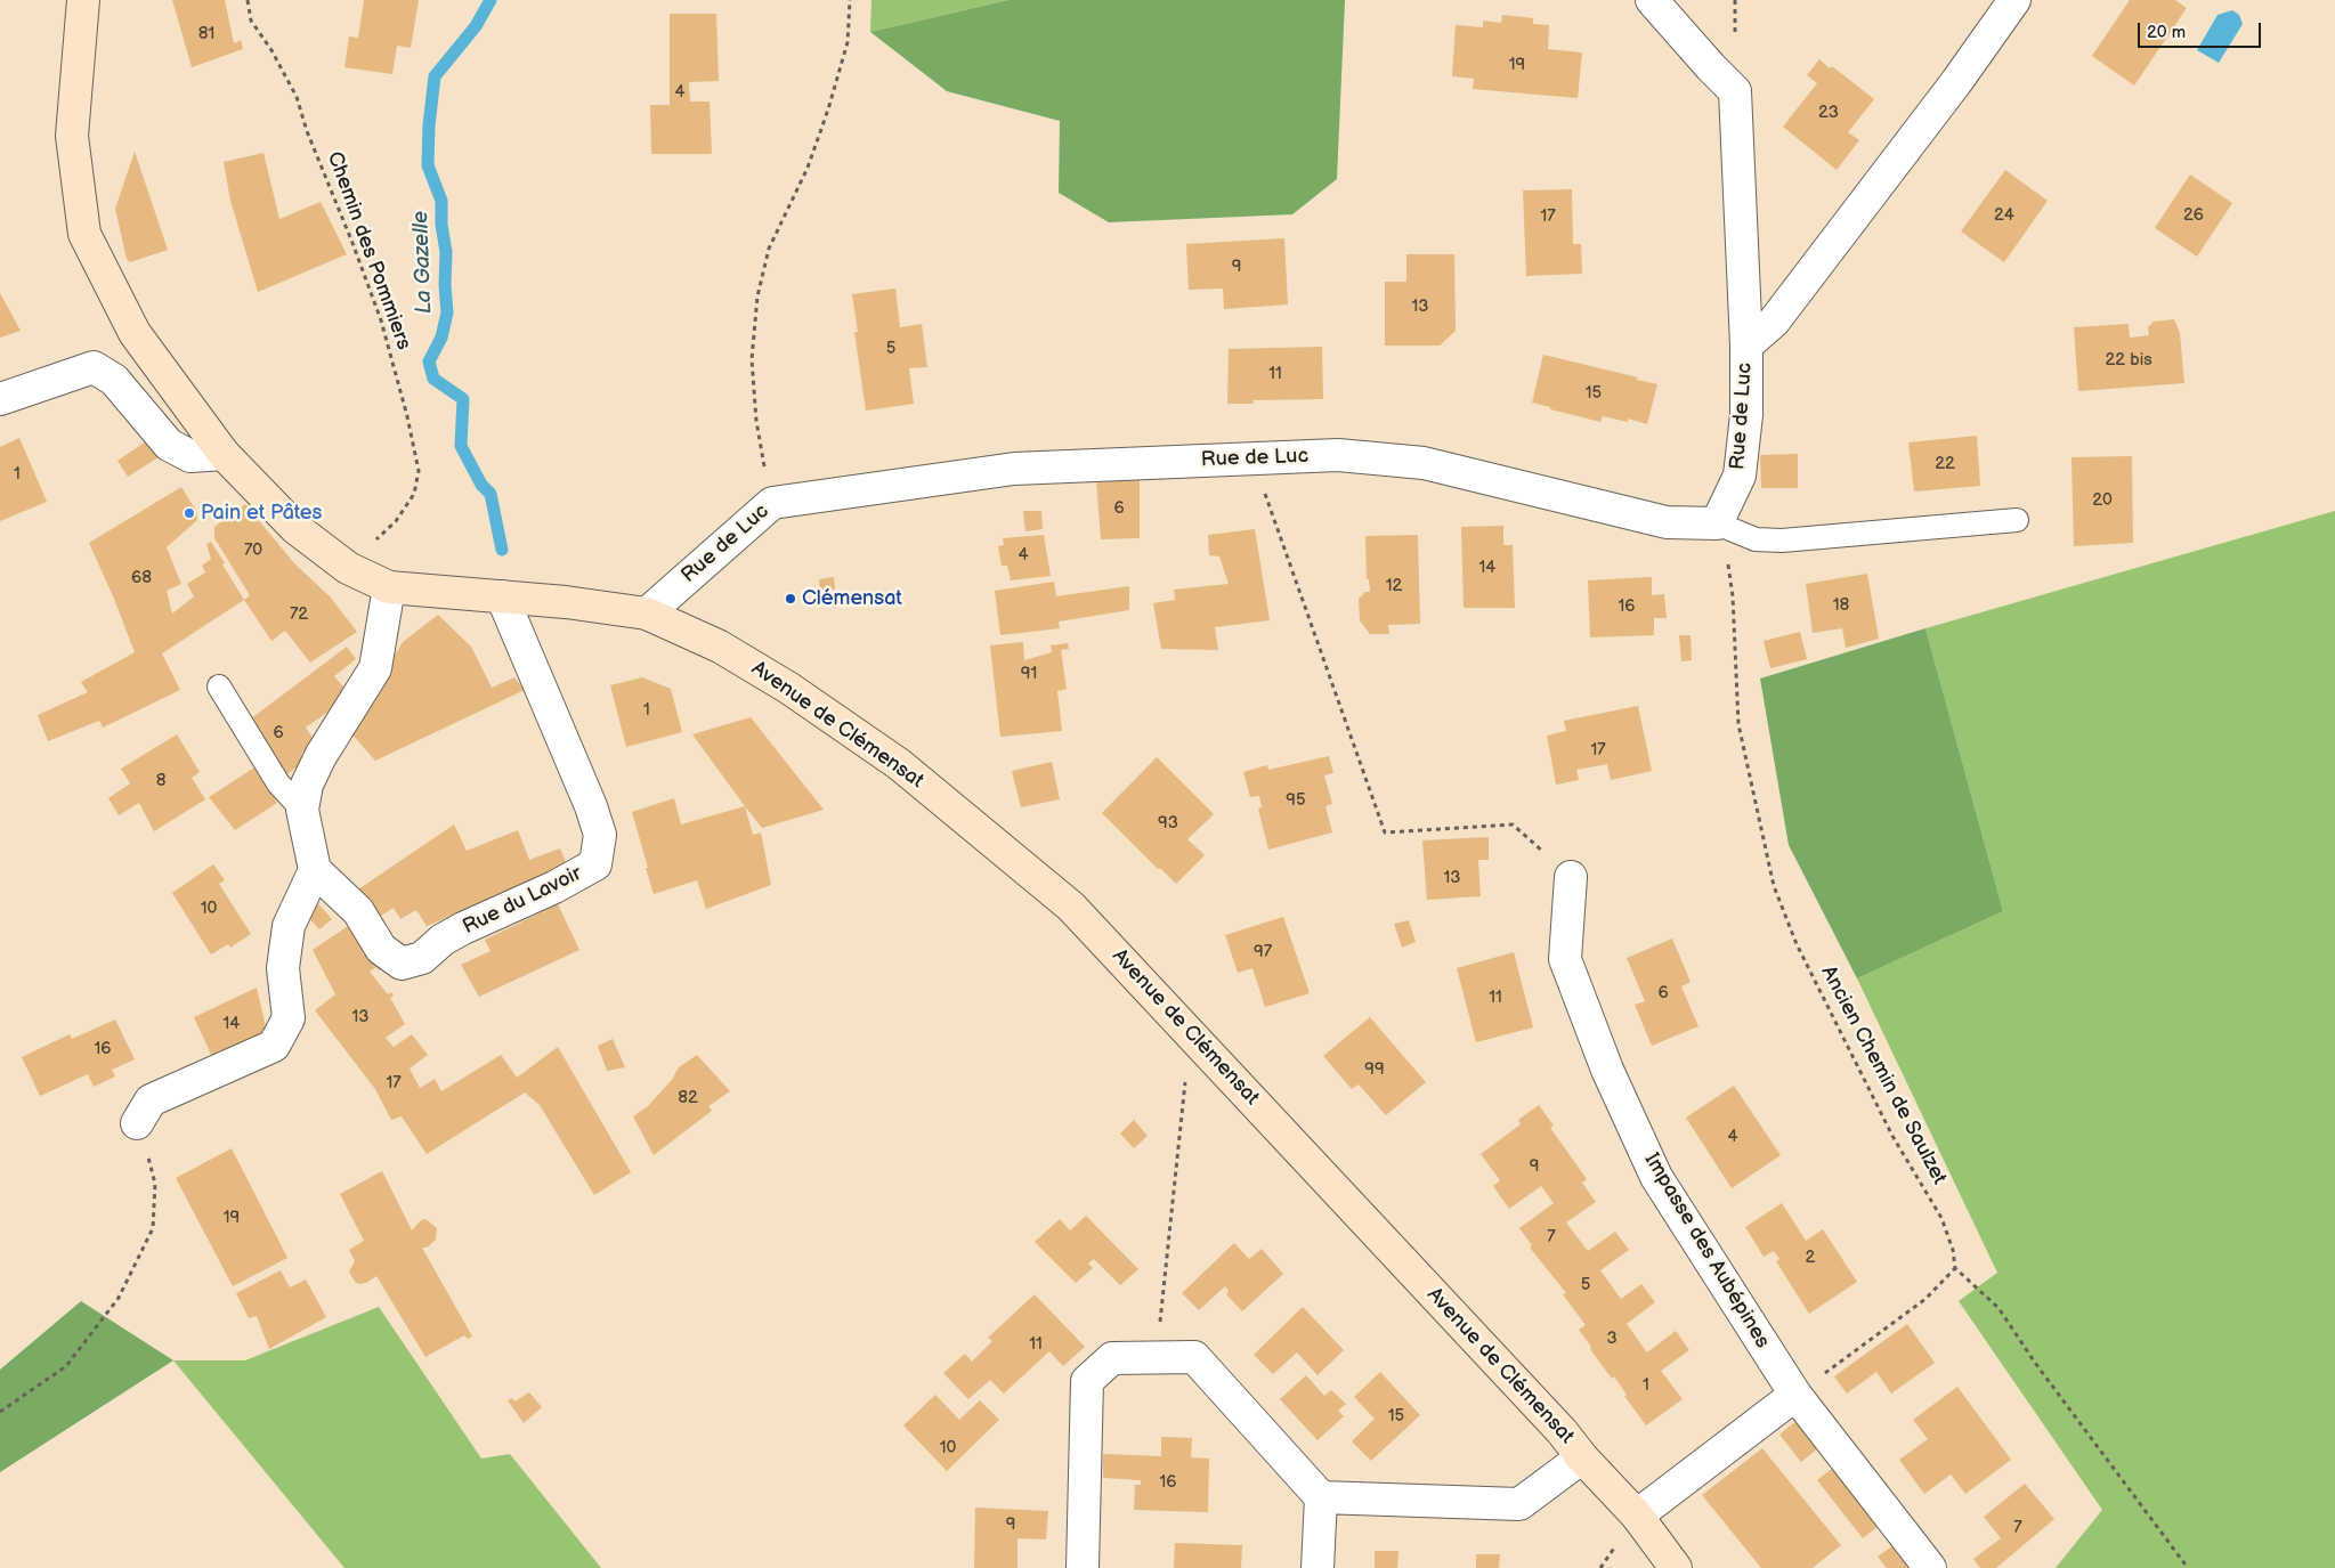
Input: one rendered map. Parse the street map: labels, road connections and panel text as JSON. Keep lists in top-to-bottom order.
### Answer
{
  "streets": {
    "main road": ["Avenue de Clémensat"],
    "street": ["Rue de Luc", "Rue du Lavoir", "Impasse des Aubépines"],
    "path": ["Chemin des Pommiers", "Ancien Chemin de Saulzet"]
  },
  "crossings": [
    ["Chemin des Pommiers", "Avenue de Clémensat"],
    ["Rue de Luc", "Avenue de Clémensat"],
    ["Rue de Luc", "Ancien Chemin de Saulzet"],
    ["Avenue de Clémensat", "Rue du Lavoir"]
  ],
  "water": ["La Gazelle"],
  "places": ["Pain et Pâtes", "Clémensat"],
  "house_numbers": [
    "81",
    "19",
    "4",
    "23",
    "24",
    "26",
    "17",
    "9",
    "13",
    "5",
    "22 bis",
    "11",
    "15",
    "22",
    "1",
    "20",
    "6",
    "70",
    "4",
    "14",
    "68",
    "12",
    "18",
    "16",
    "72",
    "91",
    "1",
    "6",
    "17",
    "8",
    "95",
    "93",
    "13",
    "10",
    "97",
    "6",
    "11",
    "13",
    "14",
    "16",
    "99",
    "17",
    "82",
    "4",
    "9",
    "19",
    "7",
    "2",
    "5",
    "3",
    "11",
    "1",
    "15",
    "10",
    "16",
    "9",
    "7"
  ],
  "scale_bar": "20 m"
}
